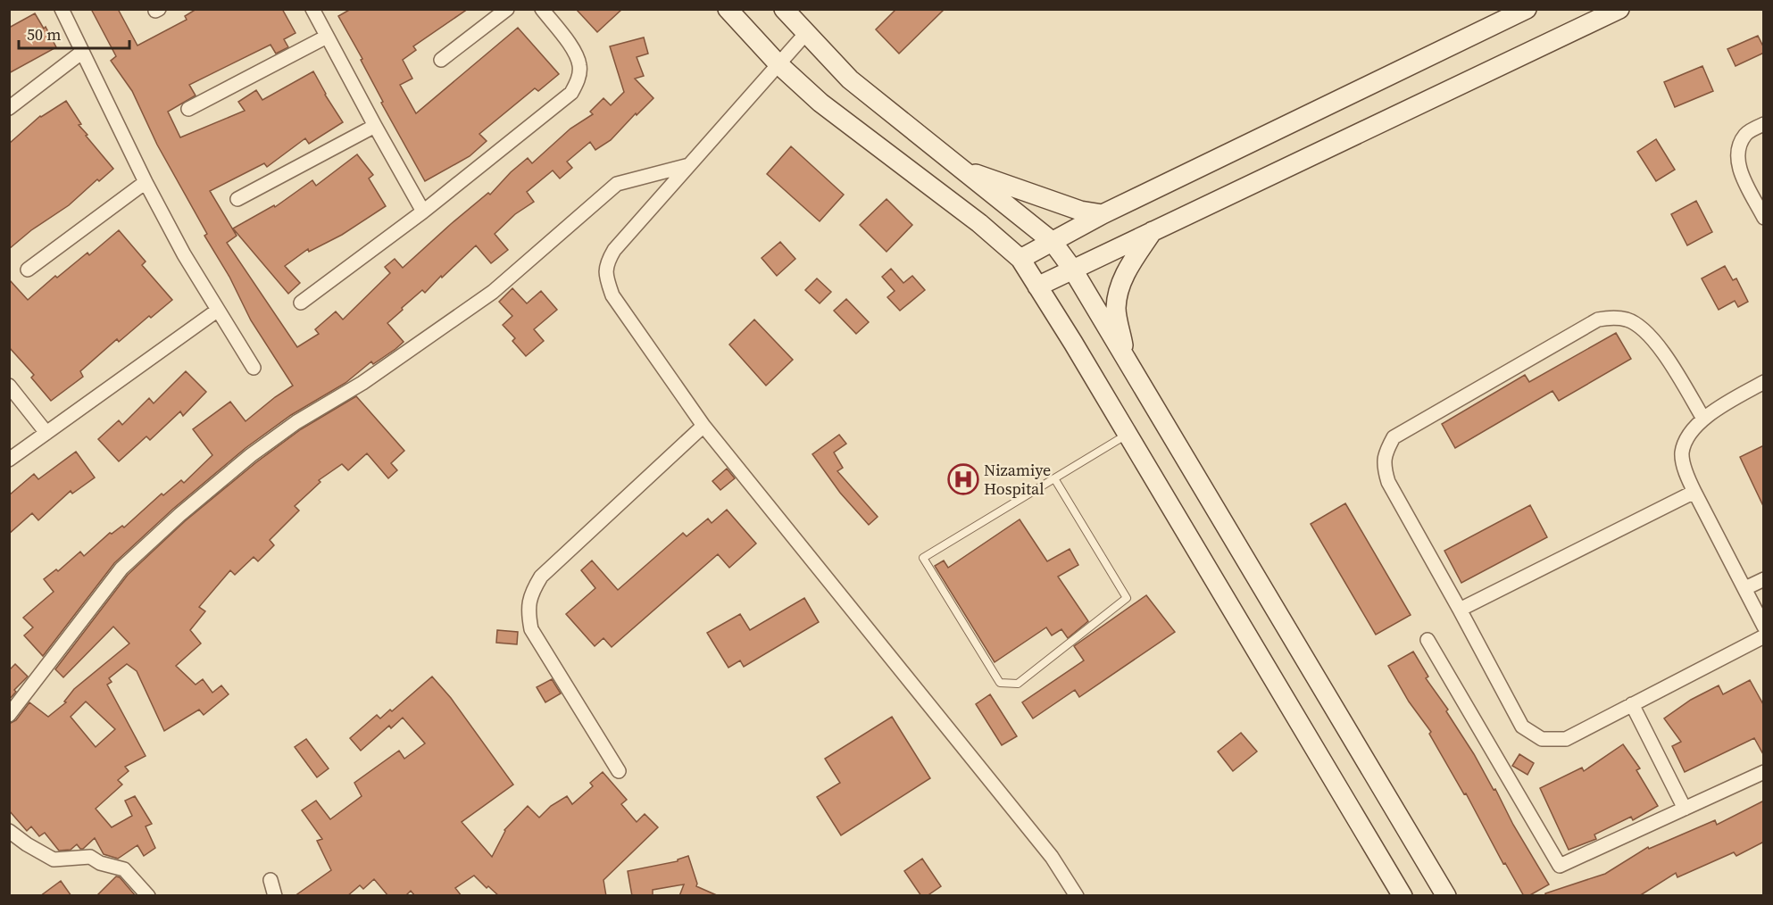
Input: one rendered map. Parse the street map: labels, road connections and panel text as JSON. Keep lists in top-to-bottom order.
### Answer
{
  "places": {
    "hospital": ["Nizamiye Hospital"]
  },
  "scale_bar": "50 m"
}
